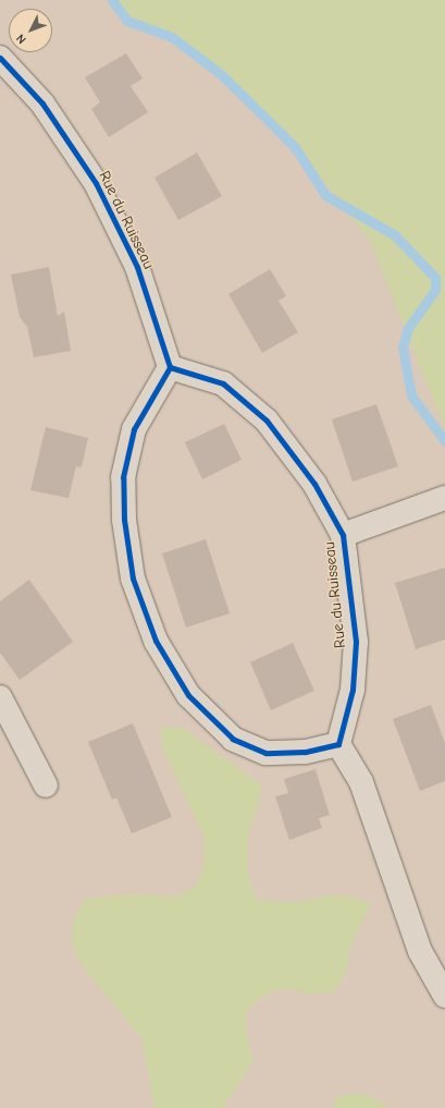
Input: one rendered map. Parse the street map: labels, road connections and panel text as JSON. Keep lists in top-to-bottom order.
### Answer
{
  "streets": {
    "street": ["Rue du Ruisseau"]
  },
  "north": "bottom left"
}
